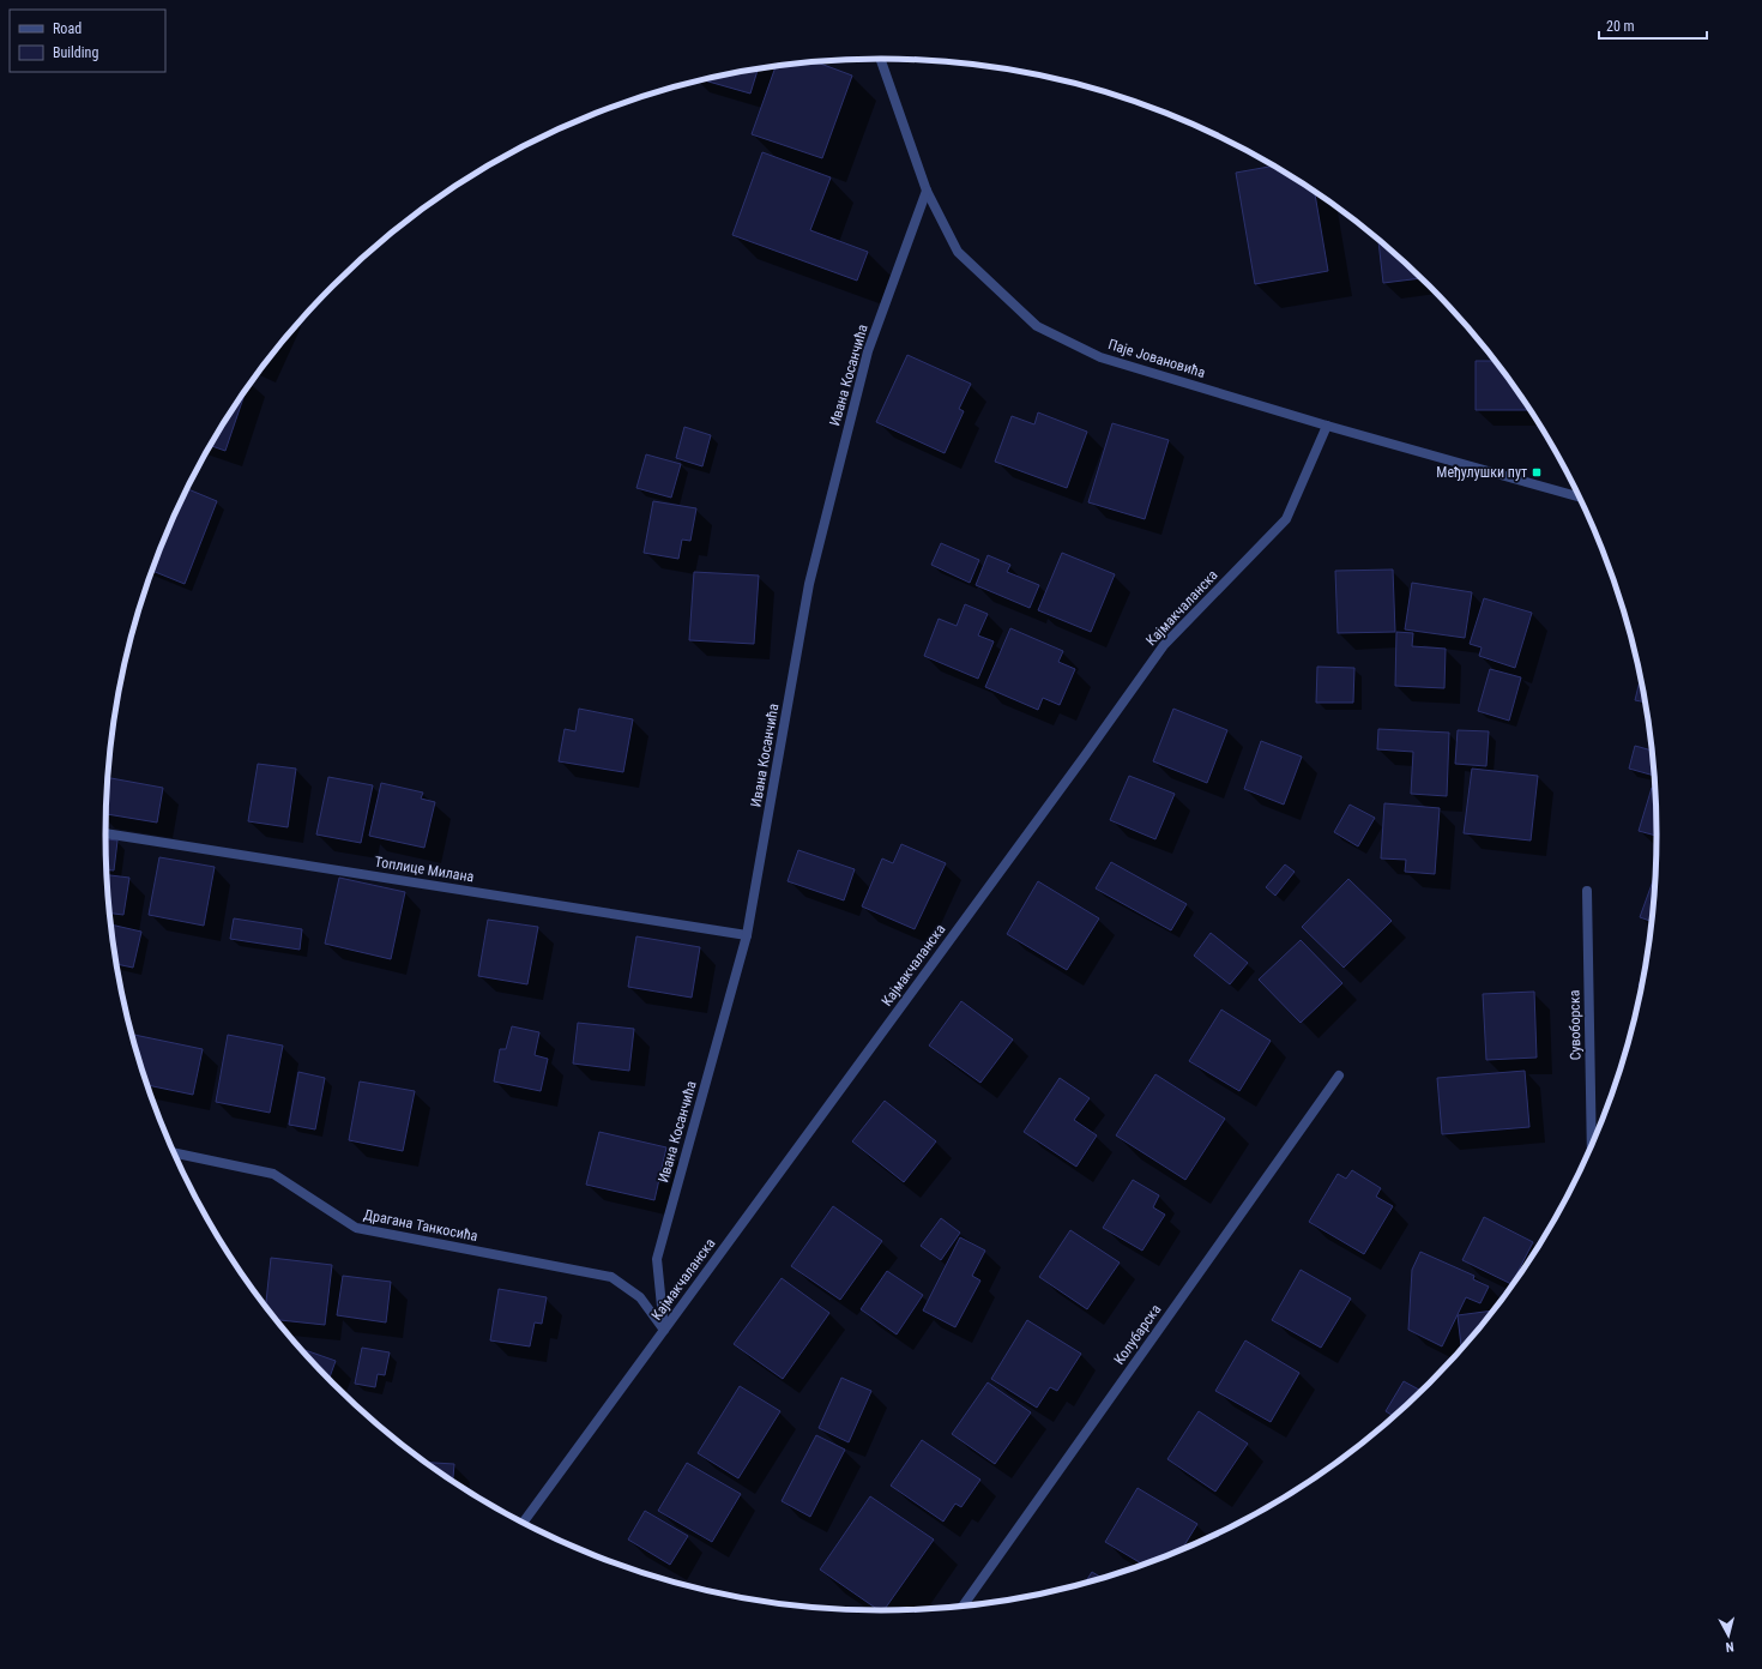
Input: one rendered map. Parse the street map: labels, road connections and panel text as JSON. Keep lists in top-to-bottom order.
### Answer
{
  "streets": {
    "street": [
      "Паје Јовановића",
      "Ивана Косанчића",
      "Кајмакчаланска",
      "Топлице Милана",
      "Сувоборска",
      "Драгана Танкосића",
      "Колубарска"
    ]
  },
  "crossings": [
    ["Паје Јовановића", "Ивана Косанчића"],
    ["Паје Јовановића", "Кајмакчаланска"],
    ["Ивана Косанчића", "Кајмакчаланска"],
    ["Ивана Косанчића", "Топлице Милана"],
    ["Ивана Косанчића", "Драгана Танкосића"],
    ["Кајмакчаланска", "Драгана Танкосића"]
  ],
  "places": {
    "transit": ["Међулушки пут"]
  },
  "legend": ["Road", "Building"],
  "scale_bar": "20 m",
  "north": "bottom"
}
